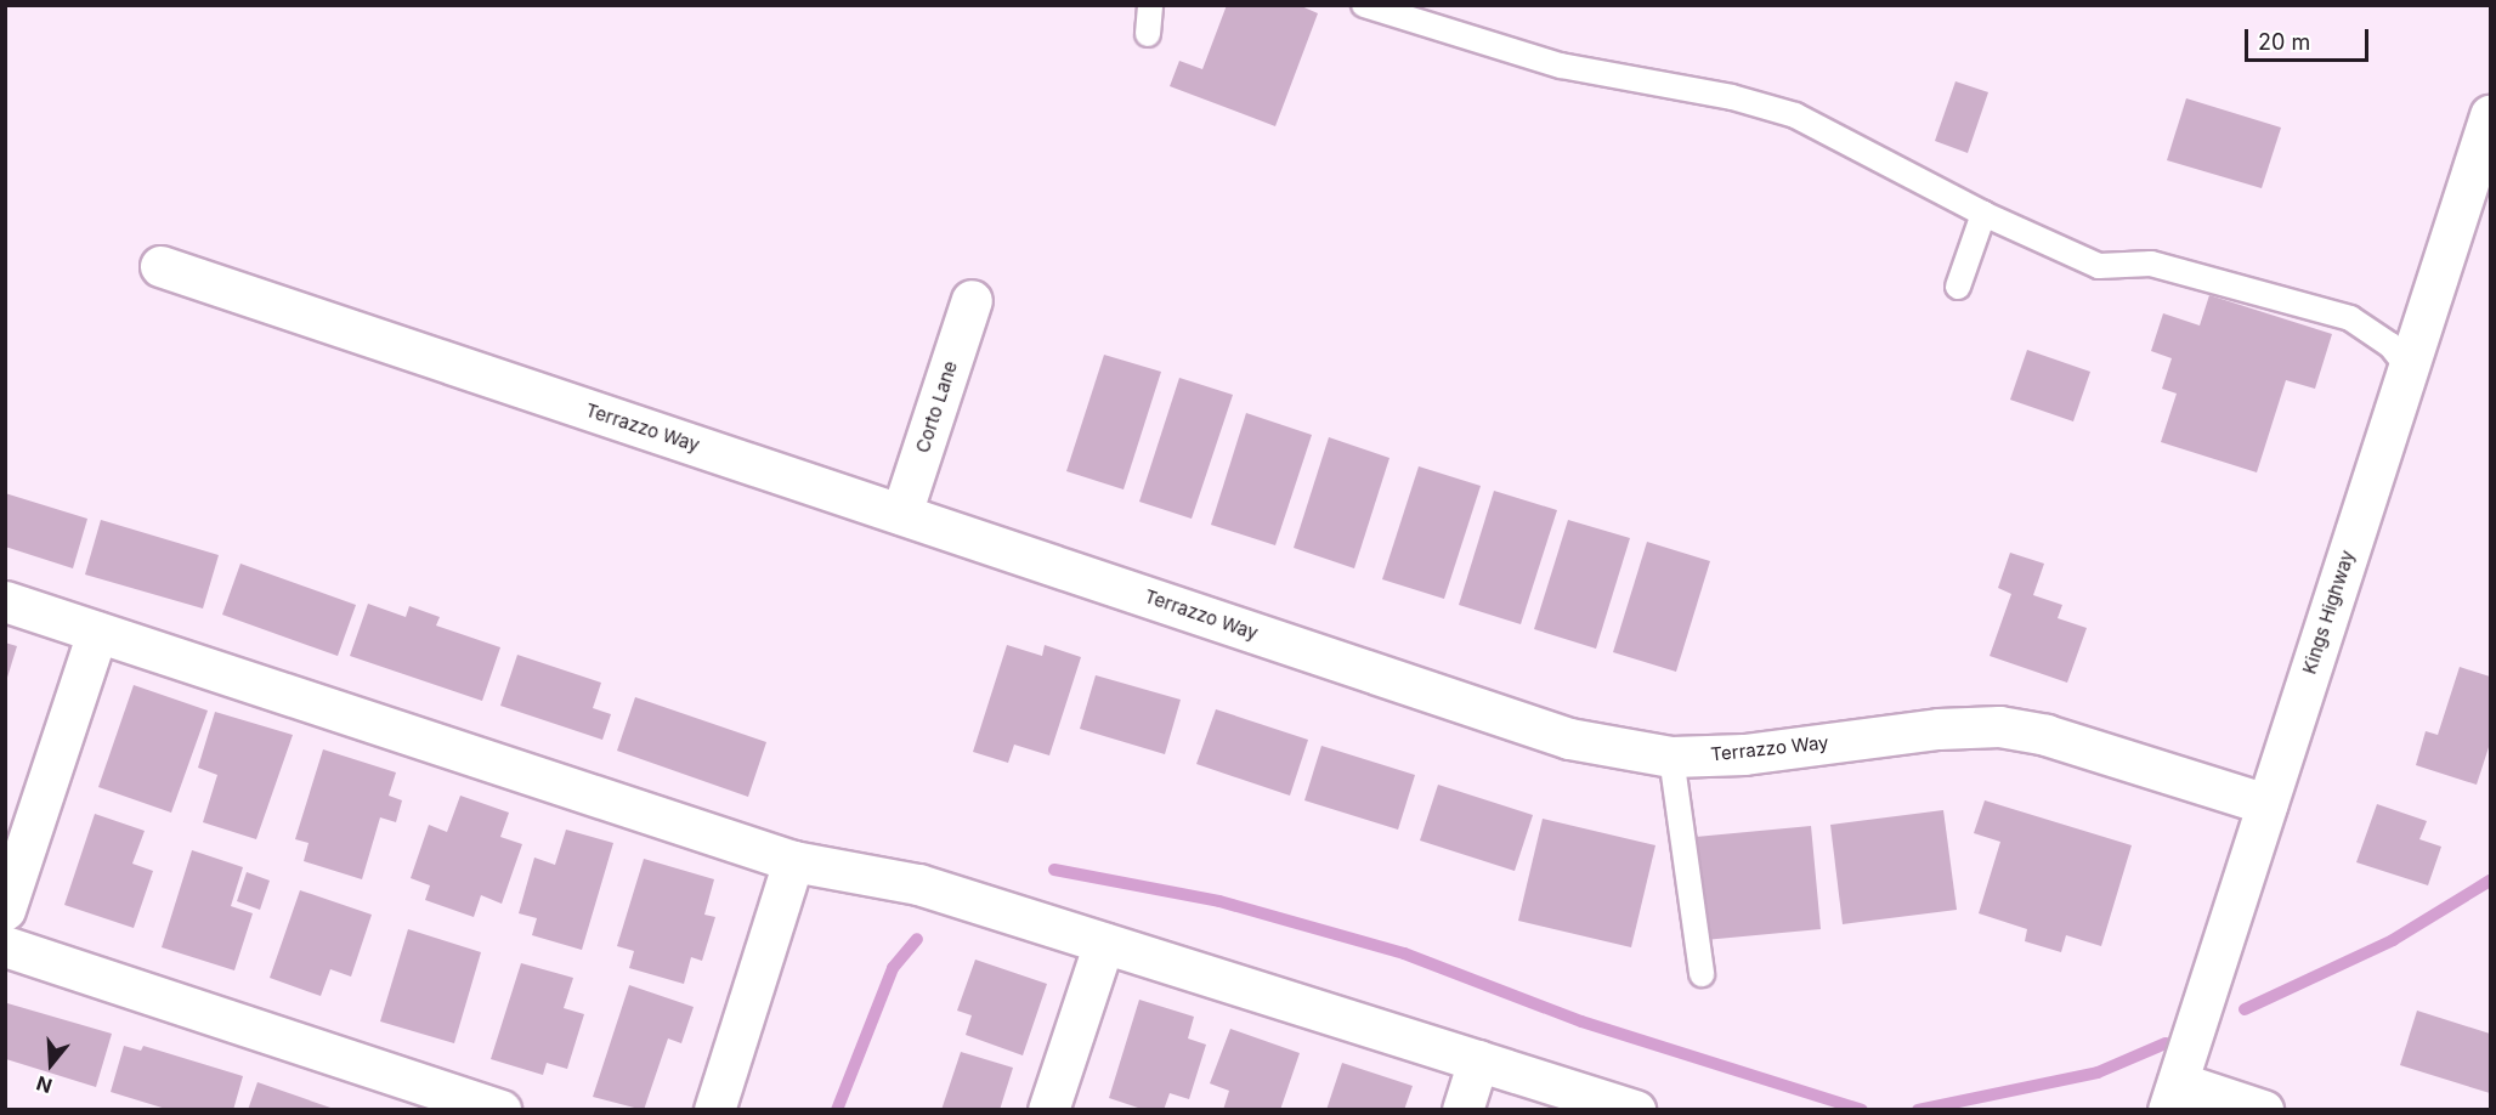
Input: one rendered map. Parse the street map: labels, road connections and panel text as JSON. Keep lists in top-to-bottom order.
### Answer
{
  "streets": {
    "street": ["Corto Lane", "Terrazzo Way", "Kings Highway"]
  },
  "crossings": [
    ["Corto Lane", "Terrazzo Way"],
    ["Terrazzo Way", "Kings Highway"]
  ],
  "scale_bar": "20 m",
  "north": "bottom"
}
